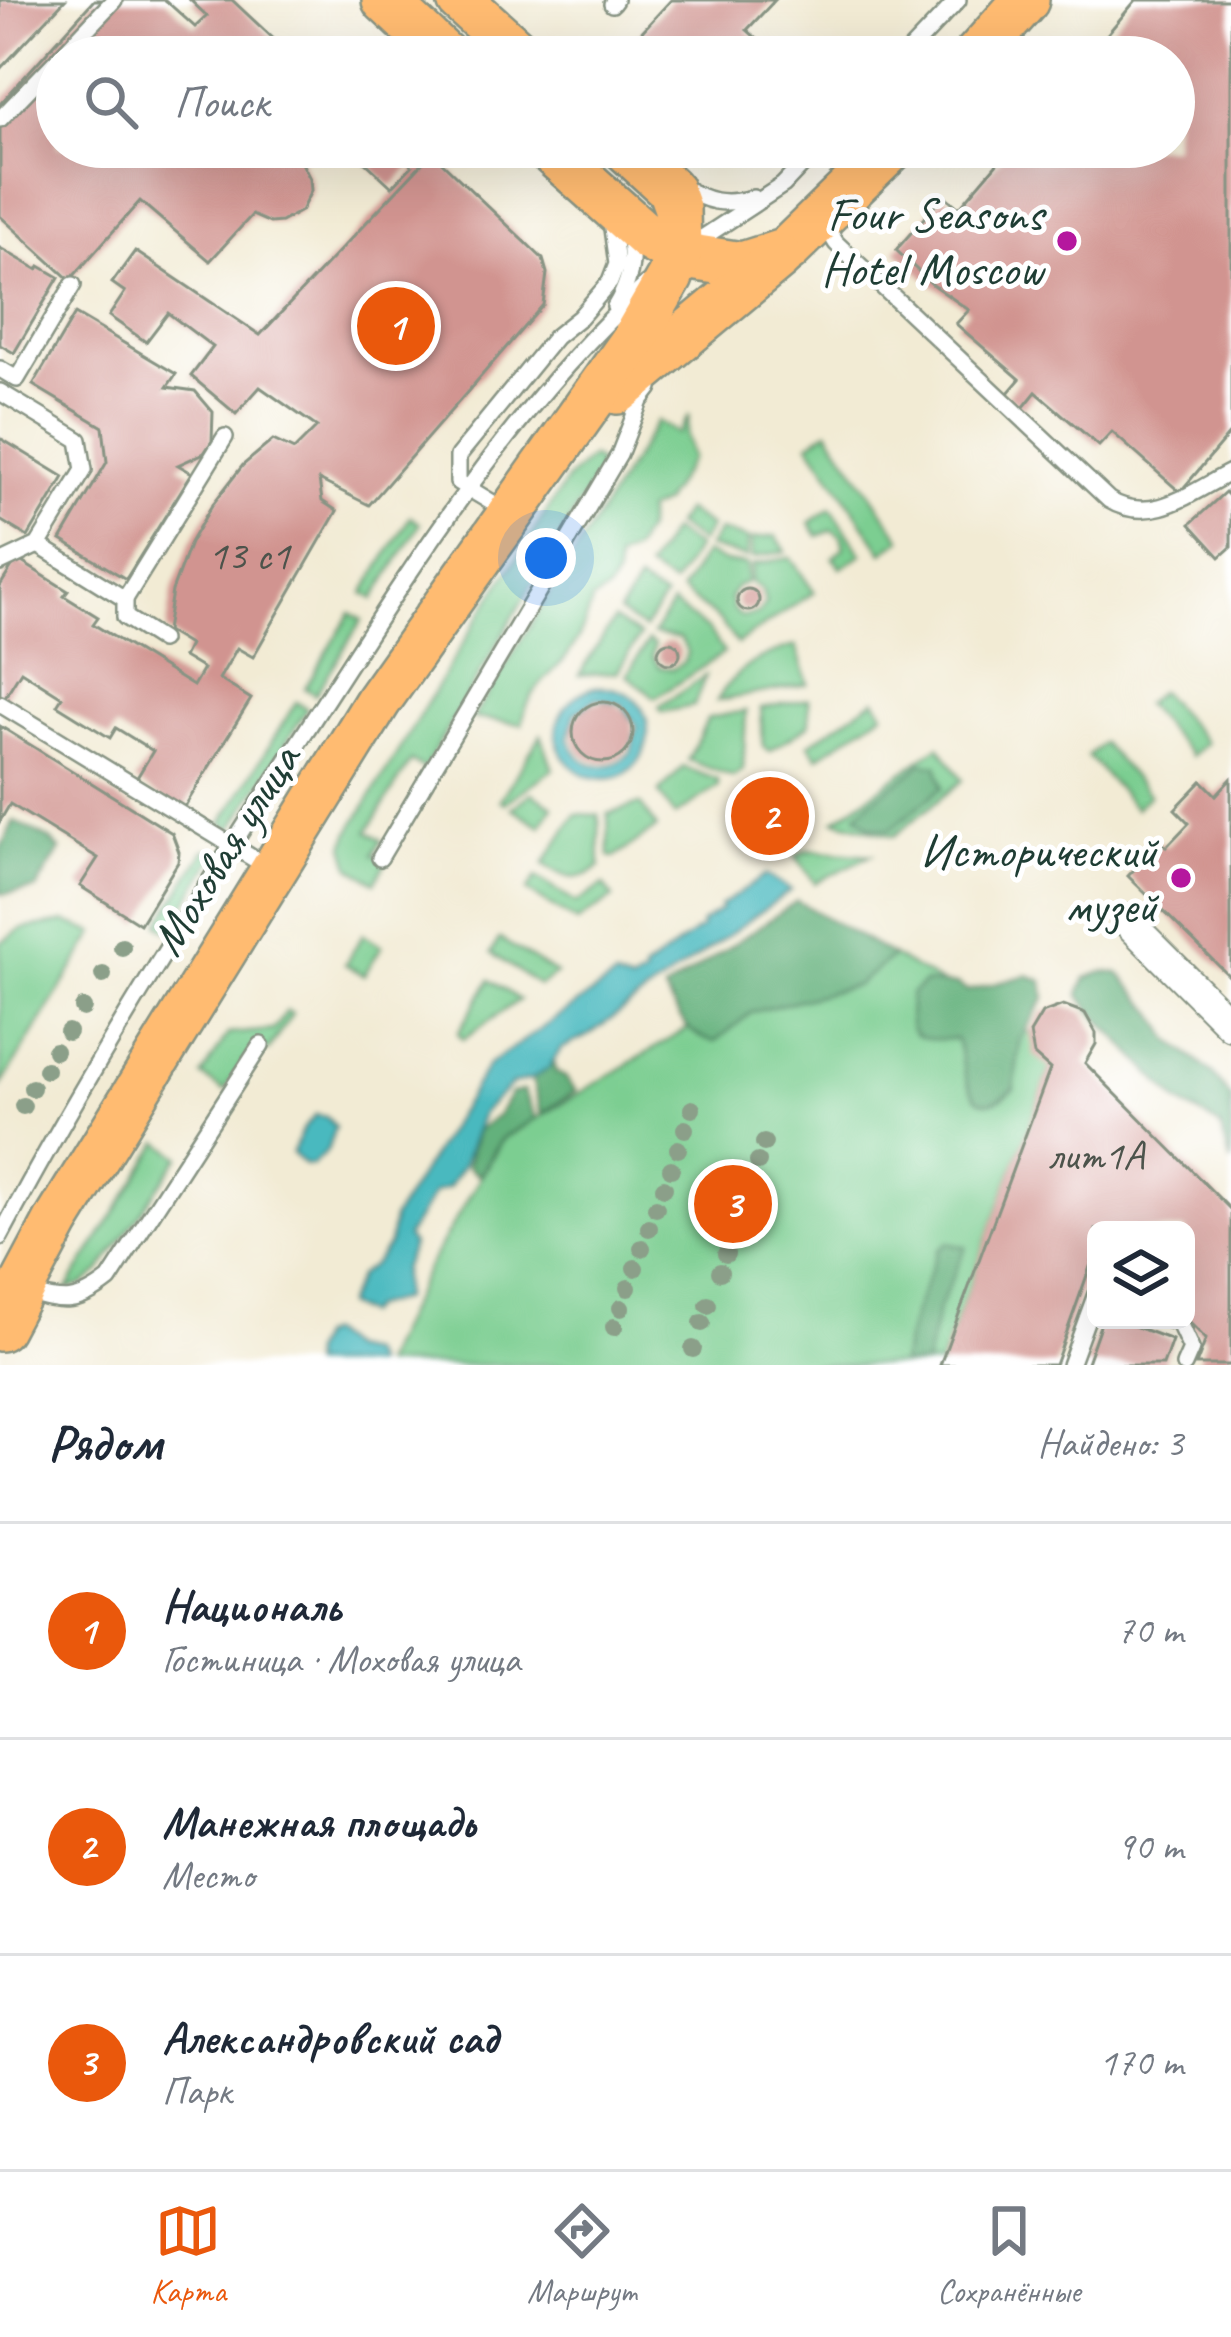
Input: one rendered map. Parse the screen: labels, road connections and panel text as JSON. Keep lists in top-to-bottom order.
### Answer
{
  "streets": {
    "main road": ["Моховая улица"]
  },
  "places": ["Four Seasons Hotel Moscow", "Исторический музей"],
  "house_numbers": ["13 с1", "лит1А"],
  "page": {
    "search": "Поиск",
    "pins": ["1", "2", "3"],
    "heading": ["Рядом", "Найдено: 3"],
    "list": [
      {
        "mark": "1",
        "name": "Националь",
        "note": "Гостиница · Моховая улица",
        "value": "70 m"
      },
      {
        "mark": "2",
        "name": "Манежная площадь",
        "note": "Место",
        "value": "90 m"
      },
      {
        "mark": "3",
        "name": "Александровский сад",
        "note": "Парк",
        "value": "170 m"
      }
    ],
    "nav": ["Карта", "Маршрут", "Сохранённые"]
  }
}
